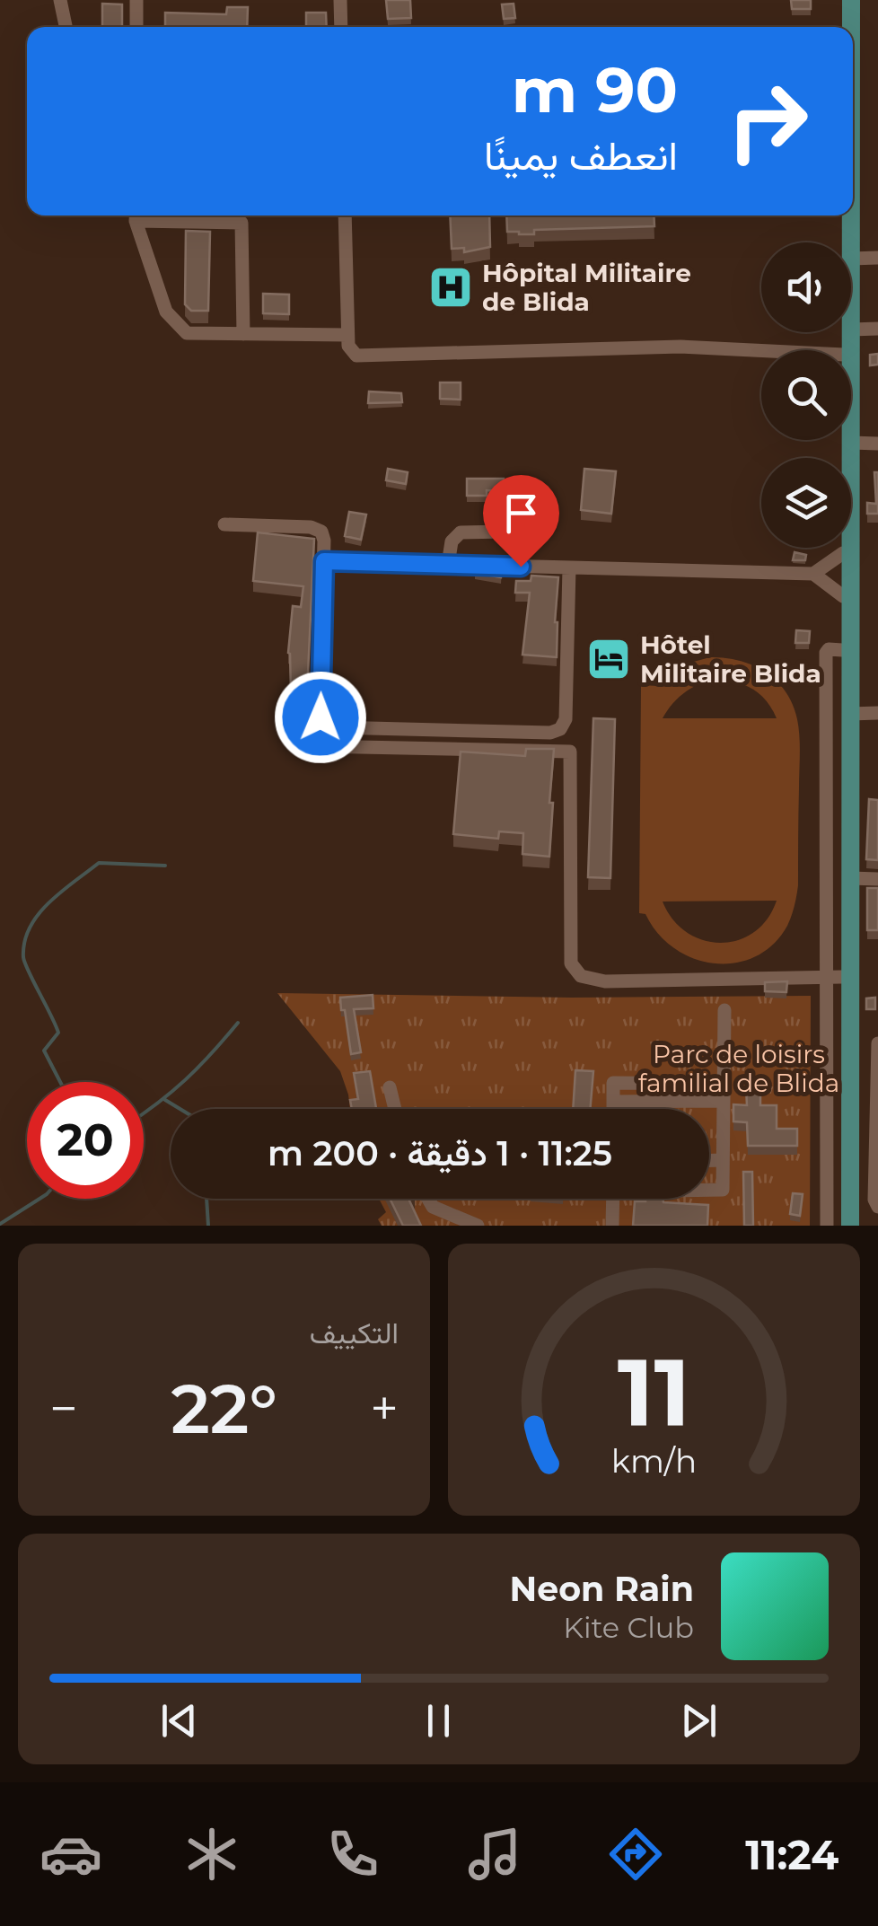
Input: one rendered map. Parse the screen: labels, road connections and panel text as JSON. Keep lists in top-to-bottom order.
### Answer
{
  "parks": ["Parc de loisirs familial de Blida"],
  "places": {
    "hospital": ["Hôpital Militaire de Blida"],
    "hotel": ["Hôtel Militaire Blida"]
  },
  "page": {
    "turn": ["90 m", "انعطف يمينًا"],
    "limit": "20",
    "trip": "11:25 · 1 دقيقة · 200 m",
    "tile": "التكييف",
    "heat": ["−", "22°", "+"],
    "song": ["Neon Rain", "Kite Club"],
    "tabs": "11:24",
    "gauge": ["11", "km/h"]
  }
}
